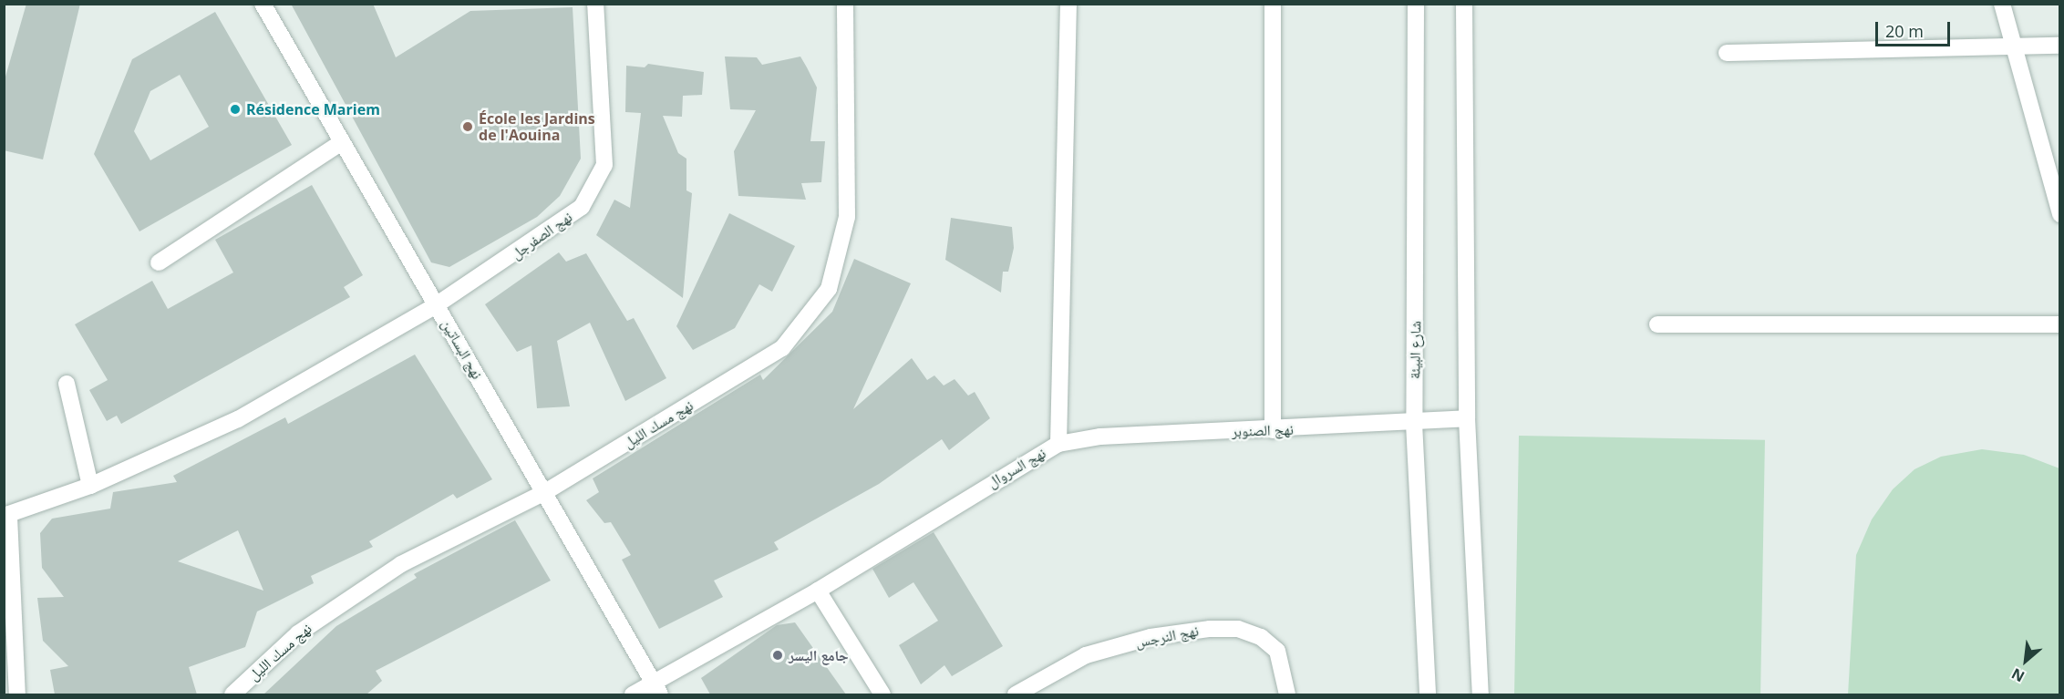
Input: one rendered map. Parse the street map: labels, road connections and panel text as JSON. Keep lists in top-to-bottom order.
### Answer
{
  "streets": {
    "street": [
      "نهج الصفرجل",
      "نهج البساتين",
      "شارع البيئة",
      "نهج مسك الليل",
      "نهج الصنوبر",
      "نهج السروال",
      "نهج النرجس"
    ]
  },
  "crossings": [
    ["نهج الصفرجل", "نهج البساتين"],
    ["نهج البساتين", "نهج مسك الليل"],
    ["نهج البساتين", "نهج السروال"],
    ["شارع البيئة", "نهج الصنوبر"],
    ["نهج الصنوبر", "نهج السروال"]
  ],
  "places": ["Résidence Mariem", "École les Jardins de l'Aouina", "جامع اليسر"],
  "scale_bar": "20 m",
  "north": "bottom left"
}
